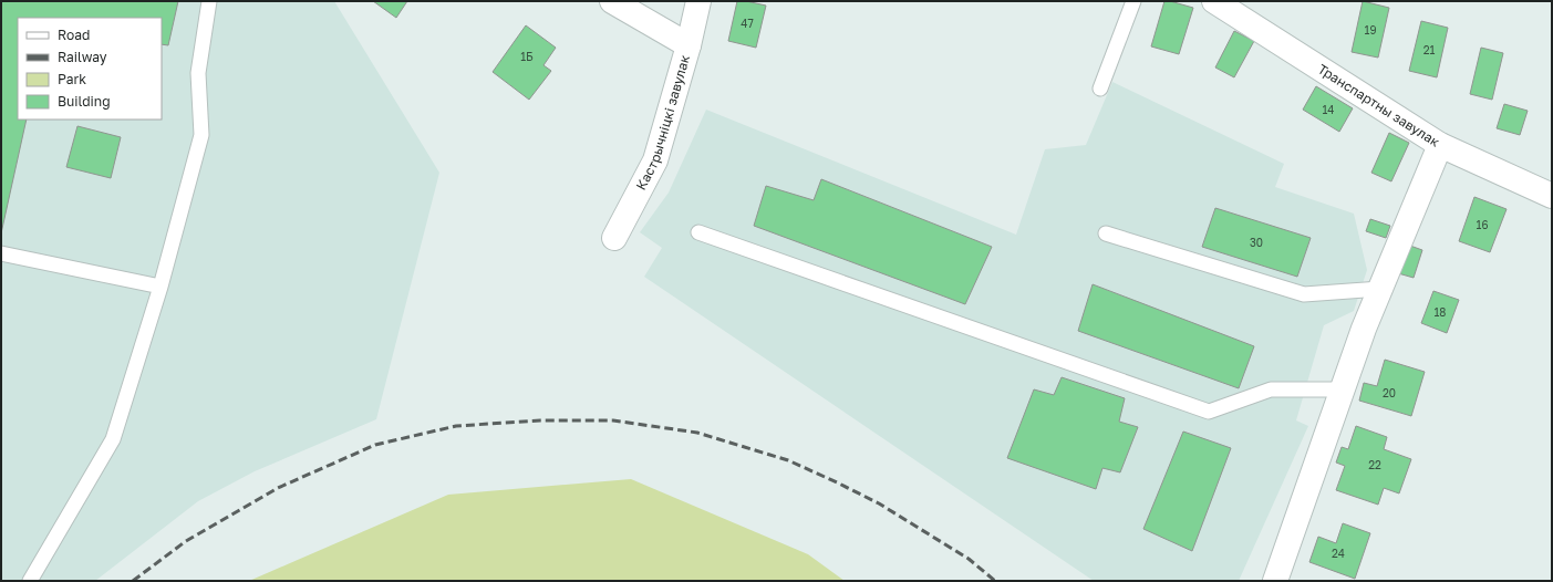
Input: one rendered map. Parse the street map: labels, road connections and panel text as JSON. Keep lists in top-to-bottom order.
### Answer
{
  "streets": {
    "street": ["Транспартны завулак", "Кастрычніцкі завулак"]
  },
  "house_numbers": [
    "47",
    "19",
    "21",
    "1Б",
    "14",
    "16",
    "30",
    "18",
    "20",
    "22",
    "24"
  ],
  "legend": [
    "Road",
    "Railway",
    "Park",
    "Building"
  ]
}
